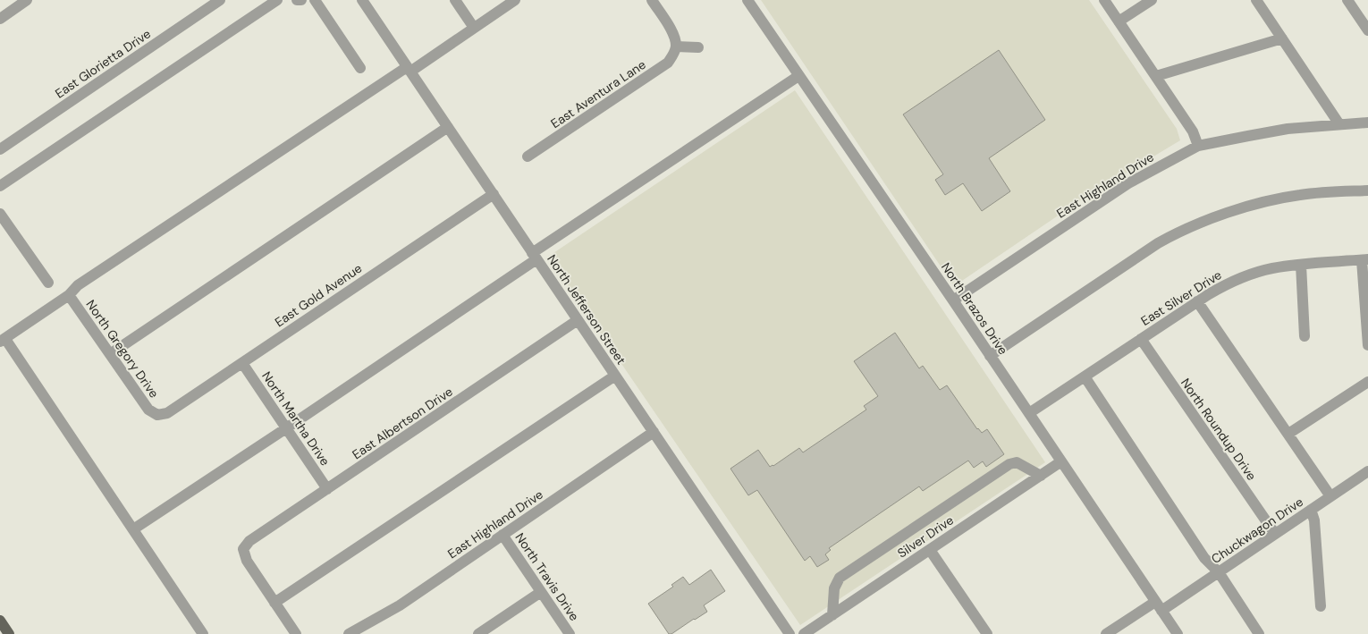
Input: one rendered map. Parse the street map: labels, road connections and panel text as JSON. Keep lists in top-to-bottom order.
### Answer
{
  "streets": {
    "street": [
      "East Glorietta Drive",
      "East Aventura Lane",
      "East Highland Drive",
      "East Gold Avenue",
      "East Silver Drive",
      "North Brazos Drive",
      "North Jefferson Street",
      "North Gregory Drive",
      "North Martha Drive",
      "East Albertson Drive",
      "North Roundup Drive",
      "Chuckwagon Drive",
      "Silver Drive",
      "North Travis Drive"
    ]
  },
  "crossings": [
    ["East Highland Drive", "North Brazos Drive"],
    ["East Highland Drive", "North Jefferson Street"],
    ["East Highland Drive", "North Travis Drive"],
    ["East Gold Avenue", "North Jefferson Street"],
    ["East Gold Avenue", "North Gregory Drive"],
    ["East Gold Avenue", "North Martha Drive"],
    ["East Silver Drive", "North Brazos Drive"],
    ["East Silver Drive", "North Roundup Drive"],
    ["North Brazos Drive", "Chuckwagon Drive"],
    ["North Brazos Drive", "Silver Drive"],
    ["North Jefferson Street", "East Albertson Drive"],
    ["North Martha Drive", "East Albertson Drive"],
    ["North Roundup Drive", "Chuckwagon Drive"]
  ]
}
